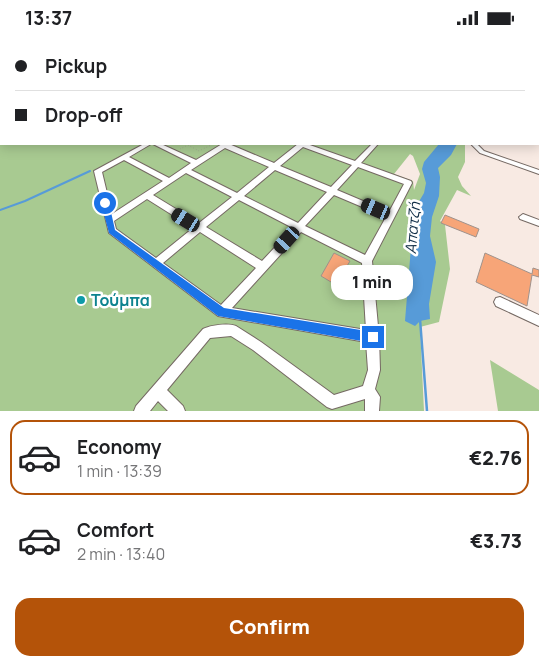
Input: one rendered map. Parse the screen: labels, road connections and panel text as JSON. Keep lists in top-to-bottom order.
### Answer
{
  "water": ["Απατζή"],
  "places": ["Τούμπα"],
  "page": {
    "status": "13:37",
    "banner": ["Pickup", "Drop-off"],
    "bubble": "1 min",
    "list": [
      {
        "name": "Economy",
        "note": "1 min · 13:39",
        "value": "€2.76"
      },
      {
        "name": "Comfort",
        "note": "2 min · 13:40",
        "value": "€3.73"
      }
    ],
    "buttons": "Confirm"
  }
}
